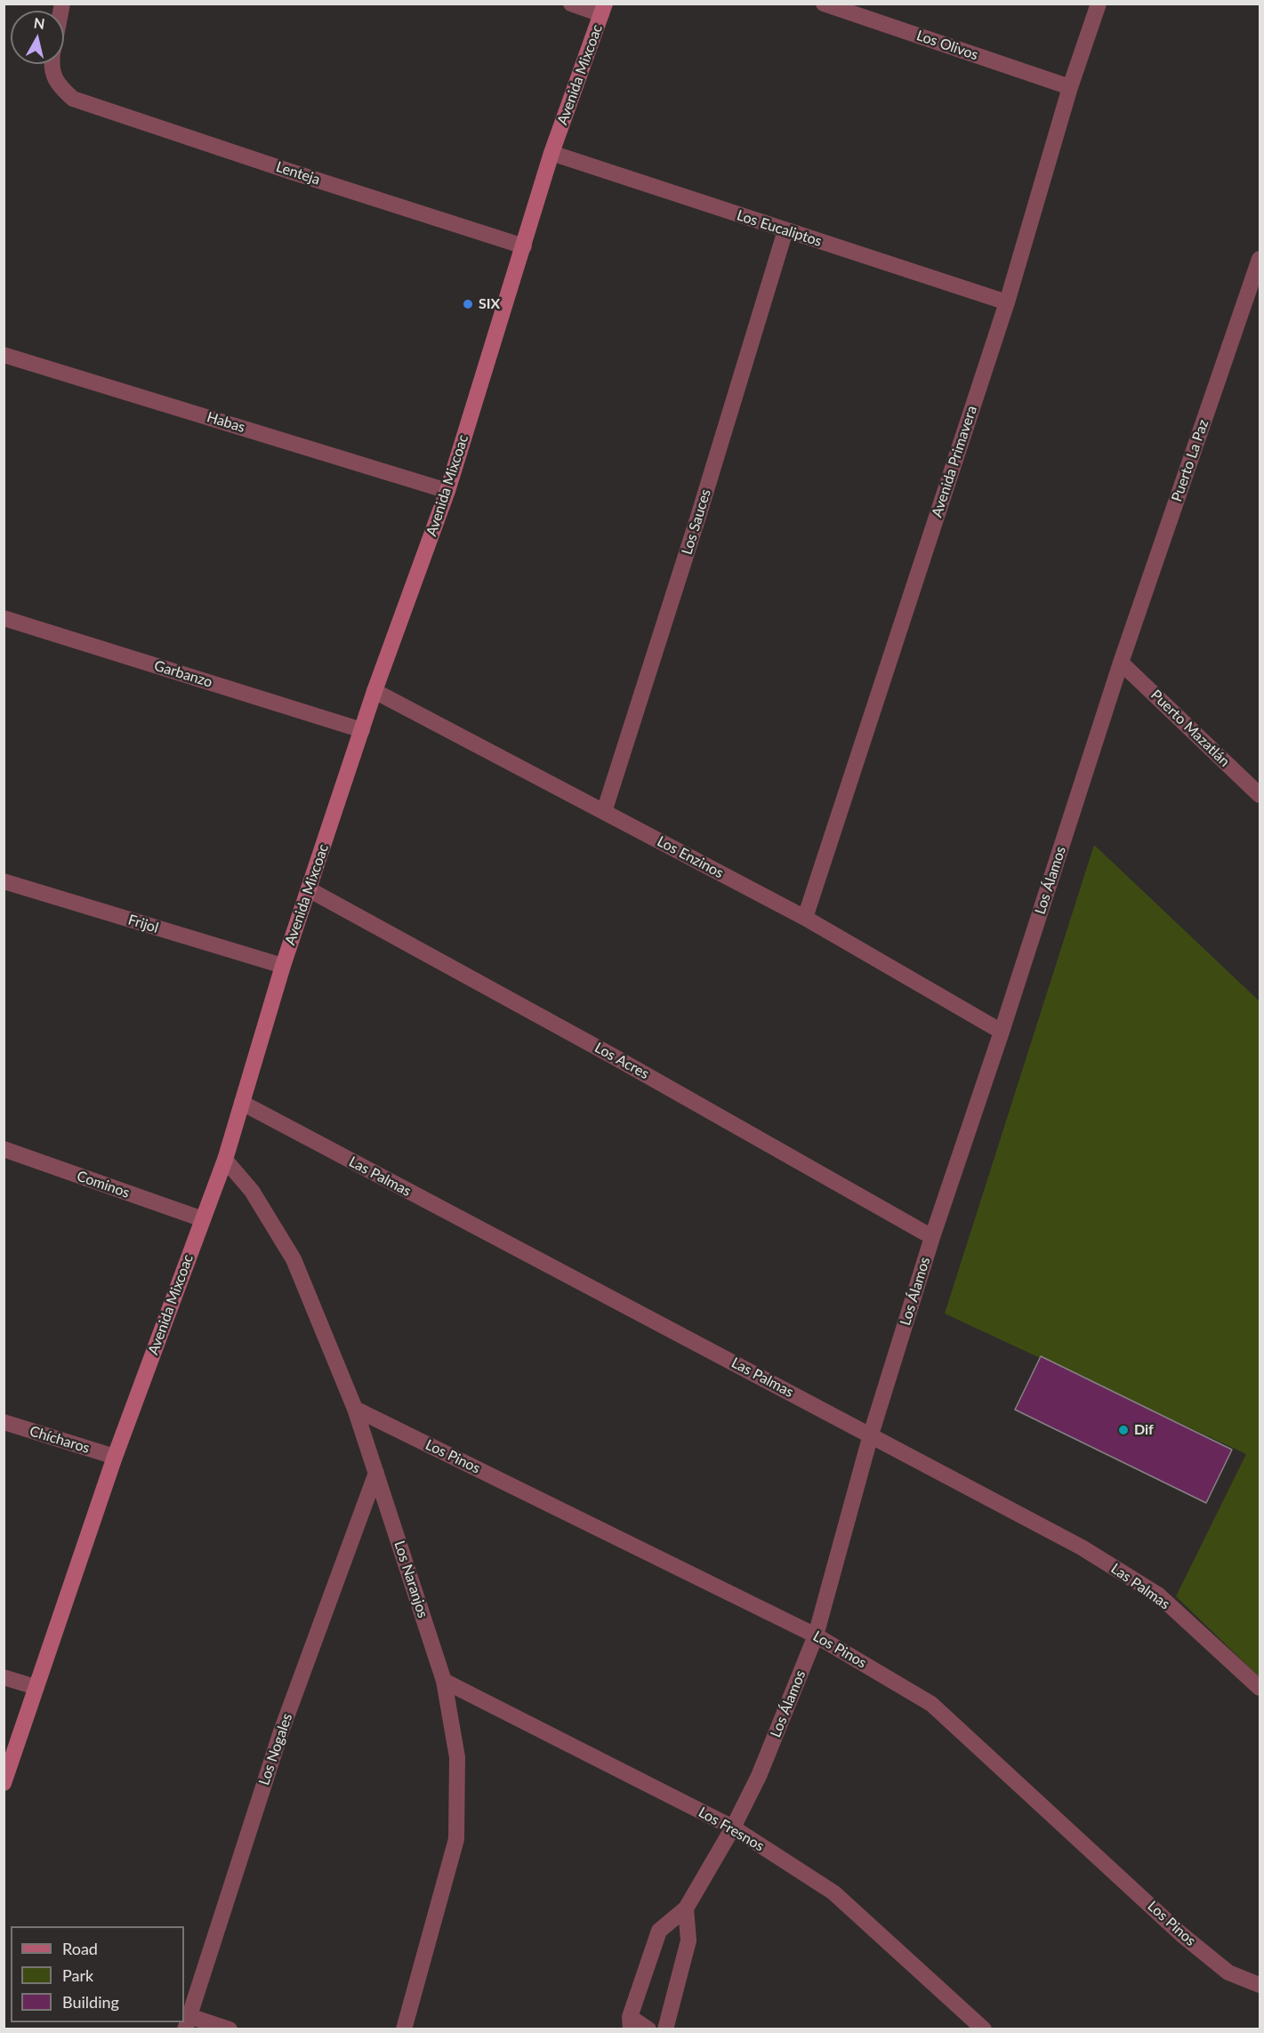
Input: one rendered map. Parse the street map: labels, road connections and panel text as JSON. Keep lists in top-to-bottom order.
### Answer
{
  "streets": {
    "street": [
      "Los Olivos",
      "Avenida Mixcoac",
      "Lenteja",
      "Los Eucaliptos",
      "Habas",
      "Puerto La Paz",
      "Avenida Primavera",
      "Los Sauces",
      "Garbanzo",
      "Puerto Mazatlán",
      "Los Enzinos",
      "Los Álamos",
      "Frijol",
      "Los Acres",
      "Las Palmas",
      "Cominos",
      "Chícharos",
      "Los Pinos",
      "Los Naranjos",
      "Los Nogales",
      "Los Fresnos"
    ]
  },
  "crossings": [
    ["Los Olivos", "Avenida Primavera"],
    ["Avenida Mixcoac", "Lenteja"],
    ["Avenida Mixcoac", "Los Eucaliptos"],
    ["Avenida Mixcoac", "Habas"],
    ["Avenida Mixcoac", "Garbanzo"],
    ["Avenida Mixcoac", "Los Enzinos"],
    ["Avenida Mixcoac", "Frijol"],
    ["Avenida Mixcoac", "Los Acres"],
    ["Avenida Mixcoac", "Las Palmas"],
    ["Avenida Mixcoac", "Cominos"],
    ["Avenida Mixcoac", "Chícharos"],
    ["Avenida Mixcoac", "Los Naranjos"],
    ["Los Eucaliptos", "Avenida Primavera"],
    ["Los Eucaliptos", "Los Sauces"],
    ["Puerto La Paz", "Puerto Mazatlán"],
    ["Puerto La Paz", "Los Álamos"],
    ["Avenida Primavera", "Los Enzinos"],
    ["Los Sauces", "Los Enzinos"],
    ["Puerto Mazatlán", "Los Álamos"],
    ["Los Enzinos", "Los Álamos"],
    ["Los Álamos", "Los Acres"],
    ["Los Álamos", "Las Palmas"],
    ["Los Álamos", "Los Pinos"],
    ["Los Álamos", "Los Fresnos"],
    ["Los Pinos", "Los Naranjos"],
    ["Los Naranjos", "Los Nogales"],
    ["Los Naranjos", "Los Fresnos"]
  ],
  "places": ["SIX", "Dif"],
  "legend": ["Road", "Park", "Building"],
  "north": "top"
}
